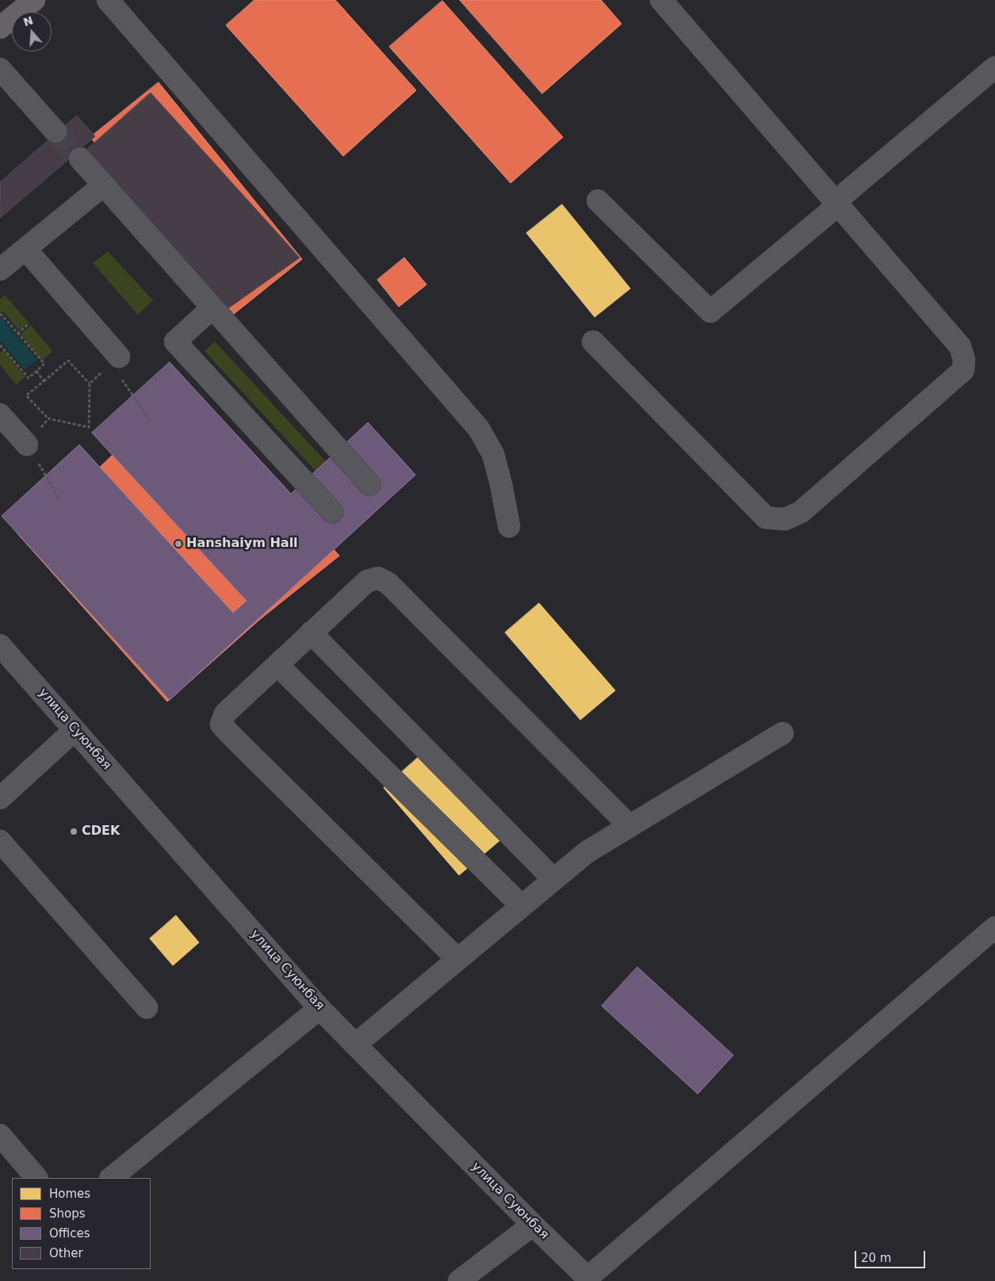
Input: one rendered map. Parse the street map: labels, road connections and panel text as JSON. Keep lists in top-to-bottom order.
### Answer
{
  "streets": {
    "street": ["улица Суюнбая"]
  },
  "places": ["Hanshaiym Hall", "CDEK"],
  "legend": [
    "Homes",
    "Shops",
    "Offices",
    "Other"
  ],
  "scale_bar": "20 m",
  "north": "top"
}
